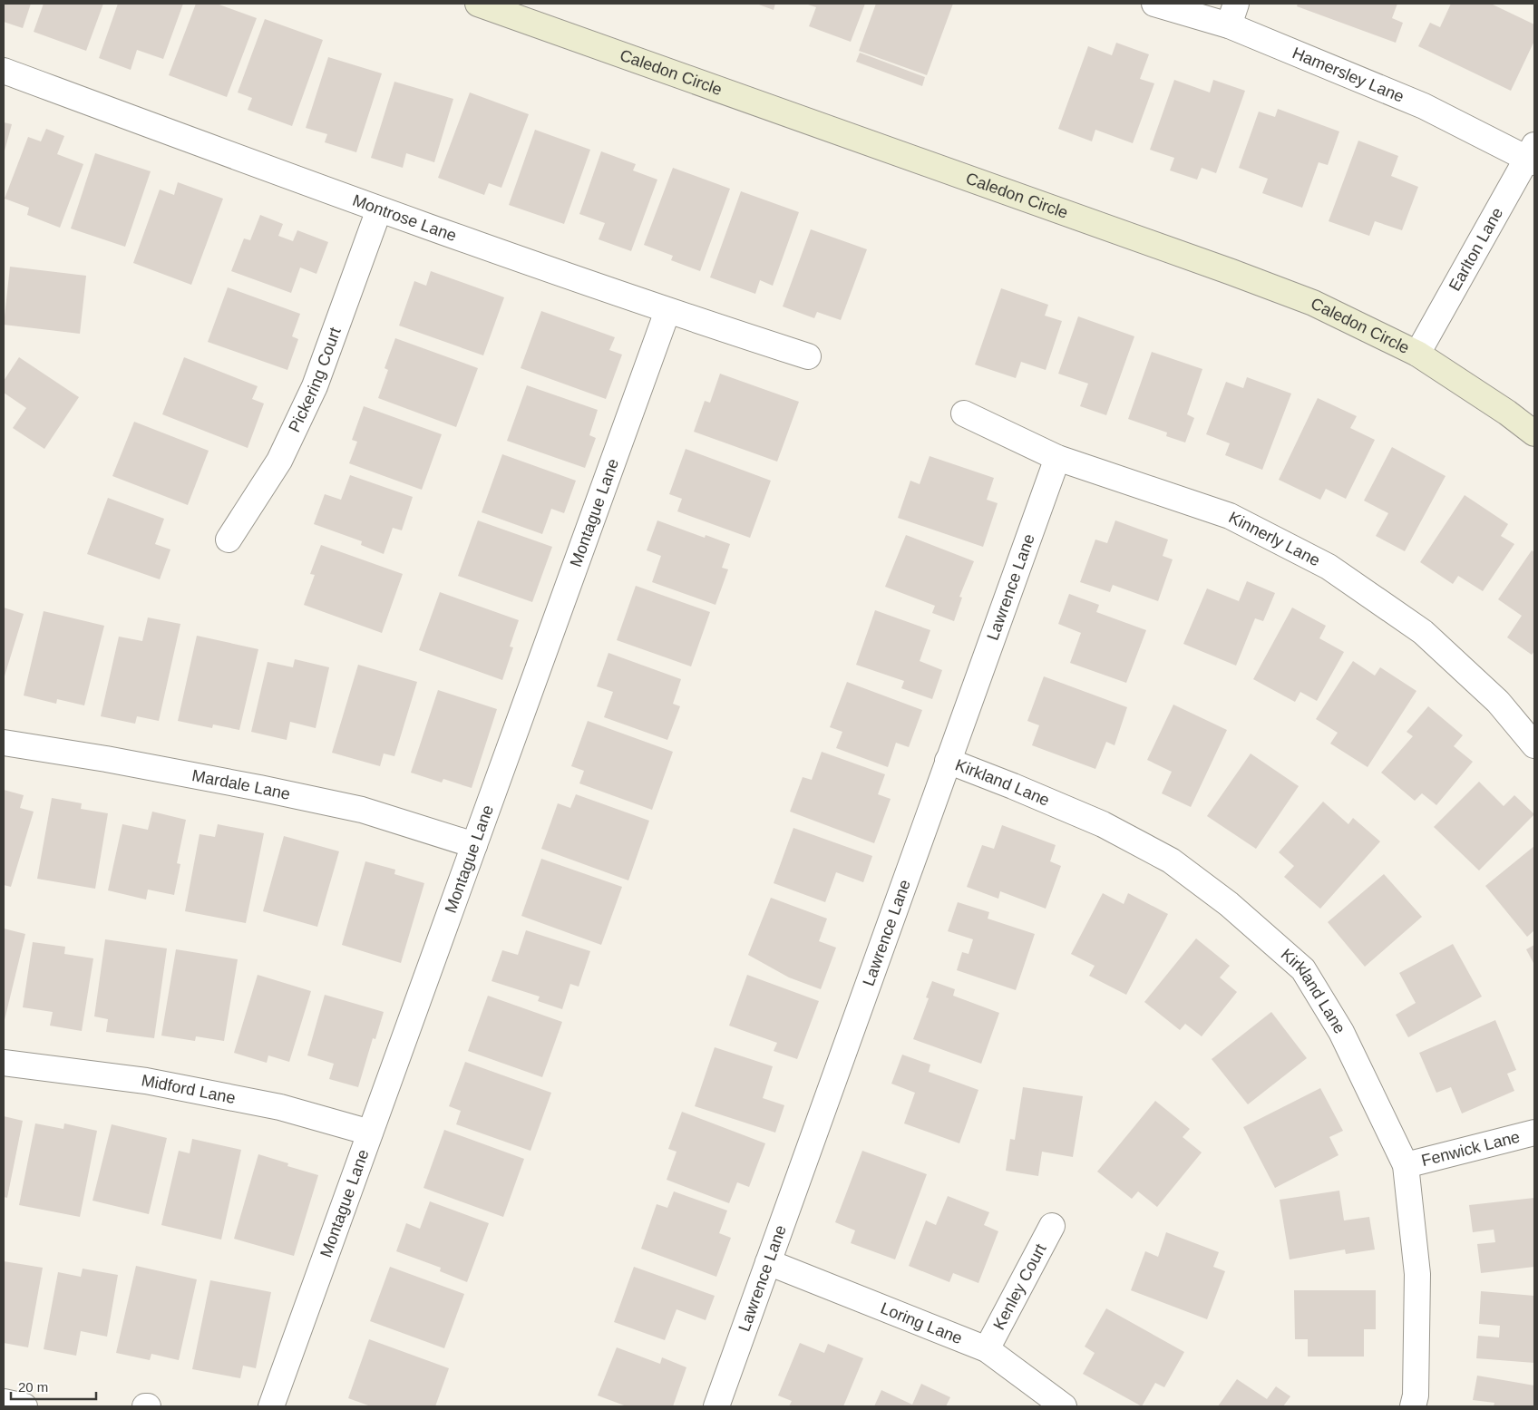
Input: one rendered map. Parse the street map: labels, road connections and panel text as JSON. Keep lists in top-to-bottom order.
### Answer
{
  "streets": {
    "street": [
      "Caledon Circle",
      "Hamersley Lane",
      "Montrose Lane",
      "Earlton Lane",
      "Pickering Court",
      "Montague Lane",
      "Kinnerly Lane",
      "Lawrence Lane",
      "Kirkland Lane",
      "Mardale Lane",
      "Midford Lane",
      "Fenwick Lane",
      "Kenley Court",
      "Loring Lane"
    ]
  },
  "crossings": [
    ["Caledon Circle", "Earlton Lane"],
    ["Hamersley Lane", "Earlton Lane"],
    ["Montrose Lane", "Pickering Court"],
    ["Montrose Lane", "Montague Lane"],
    ["Montague Lane", "Mardale Lane"],
    ["Montague Lane", "Midford Lane"],
    ["Kinnerly Lane", "Lawrence Lane"],
    ["Lawrence Lane", "Kirkland Lane"],
    ["Lawrence Lane", "Loring Lane"],
    ["Kirkland Lane", "Fenwick Lane"],
    ["Kenley Court", "Loring Lane"]
  ],
  "scale_bar": "20 m"
}
